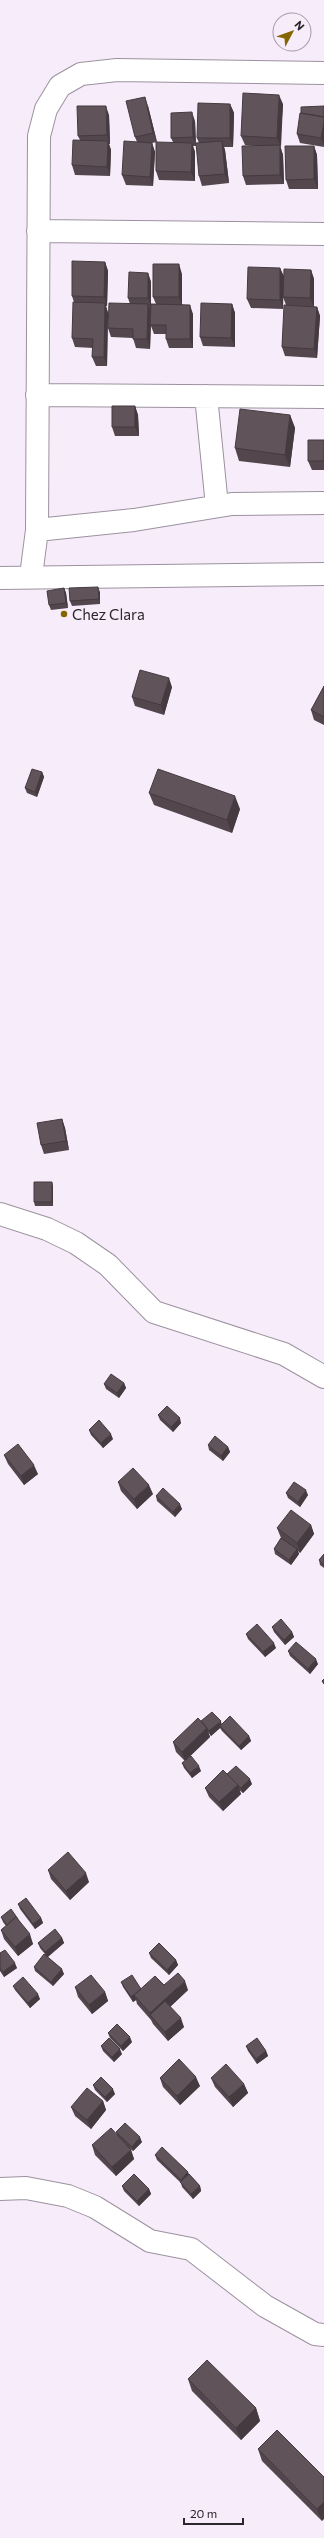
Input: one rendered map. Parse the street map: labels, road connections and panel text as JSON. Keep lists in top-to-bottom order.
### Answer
{
  "places": ["Chez Clara"],
  "scale_bar": "20 m",
  "north": "top right"
}
